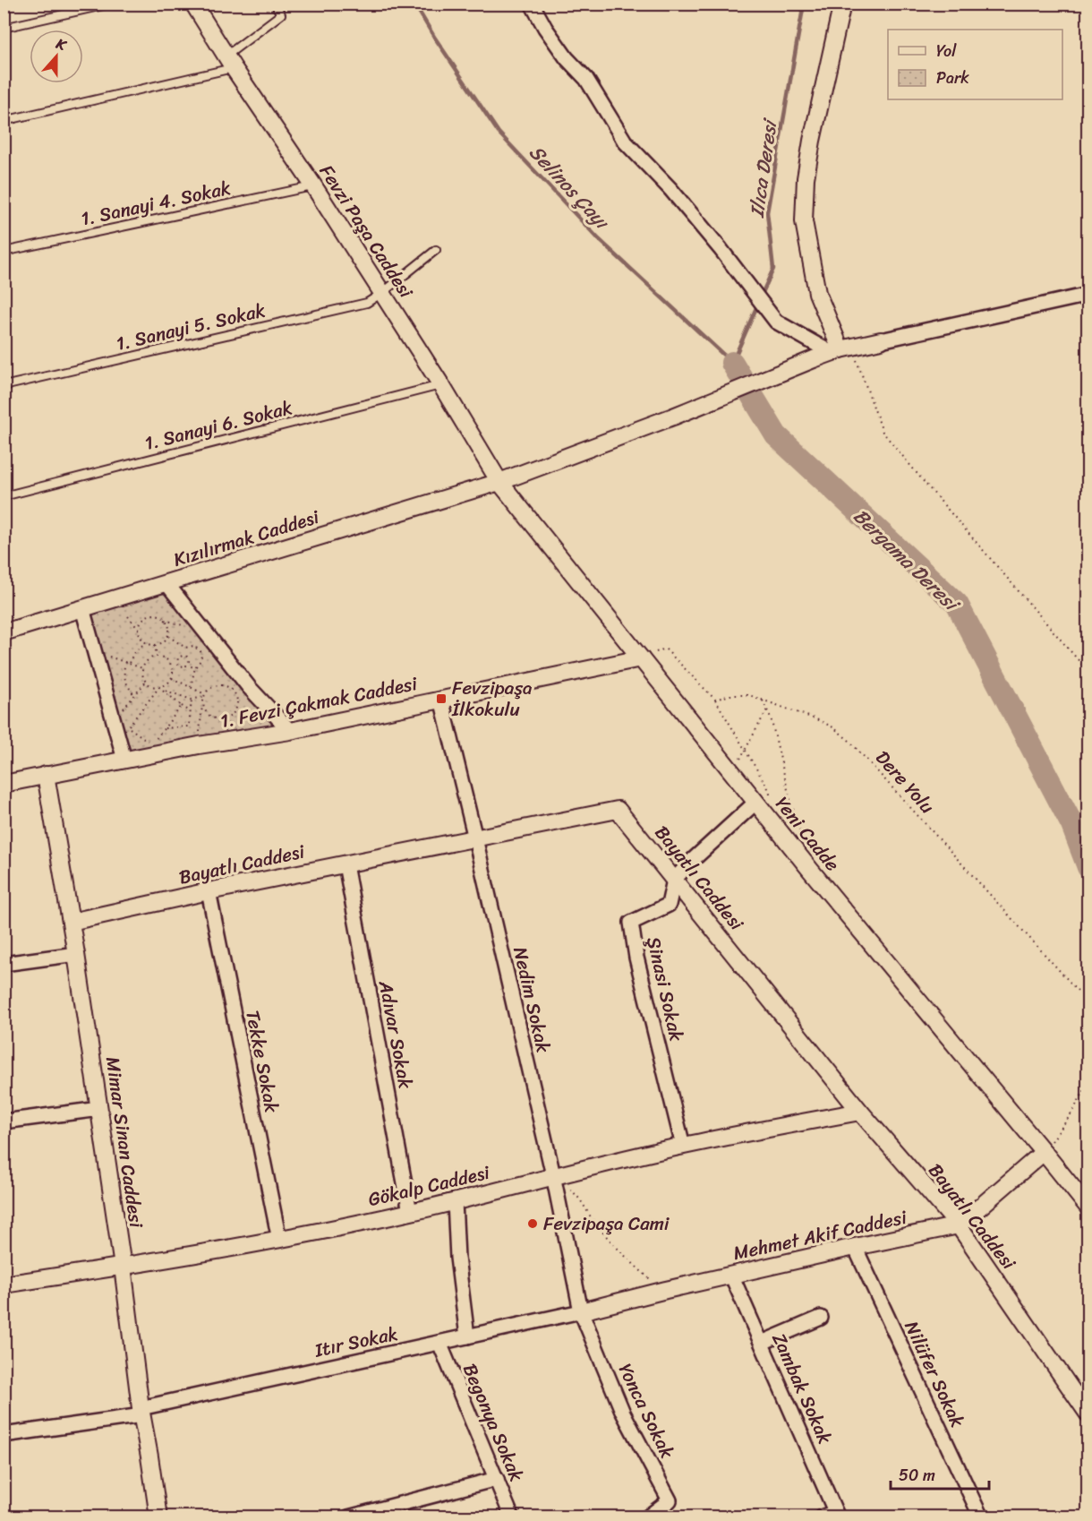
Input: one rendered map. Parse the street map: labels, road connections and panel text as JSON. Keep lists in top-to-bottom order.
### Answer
{
  "streets": {
    "street": [
      "Fevzi Paşa Caddesi",
      "Kızılırmak Caddesi",
      "1. Fevzi Çakmak Caddesi",
      "Yeni Cadde",
      "Bayatlı Caddesi",
      "Şinasi Sokak",
      "Nedim Sokak",
      "Adıvar Sokak",
      "Tekke Sokak",
      "Mimar Sinan Caddesi",
      "Gökalp Caddesi",
      "Mehmet Akif Caddesi",
      "Itır Sokak",
      "Nilüfer Sokak",
      "Zambak Sokak",
      "Yonca Sokak",
      "Begonya Sokak"
    ],
    "lane": ["1. Sanayi 4. Sokak", "1. Sanayi 5. Sokak", "1. Sanayi 6. Sokak"],
    "path": ["Dere Yolu"]
  },
  "crossings": [
    ["1. Sanayi 4. Sokak", "Fevzi Paşa Caddesi"],
    ["Fevzi Paşa Caddesi", "1. Sanayi 5. Sokak"],
    ["Fevzi Paşa Caddesi", "1. Sanayi 6. Sokak"],
    ["Fevzi Paşa Caddesi", "Kızılırmak Caddesi"],
    ["Fevzi Paşa Caddesi", "Yeni Cadde"],
    ["Kızılırmak Caddesi", "Yeni Cadde"],
    ["1. Fevzi Çakmak Caddesi", "Yeni Cadde"],
    ["1. Fevzi Çakmak Caddesi", "Nedim Sokak"],
    ["1. Fevzi Çakmak Caddesi", "Mimar Sinan Caddesi"],
    ["Yeni Cadde", "Şinasi Sokak"],
    ["Yeni Cadde", "Mehmet Akif Caddesi"],
    ["Bayatlı Caddesi", "Şinasi Sokak"],
    ["Bayatlı Caddesi", "Nedim Sokak"],
    ["Bayatlı Caddesi", "Adıvar Sokak"],
    ["Bayatlı Caddesi", "Tekke Sokak"],
    ["Bayatlı Caddesi", "Mimar Sinan Caddesi"],
    ["Bayatlı Caddesi", "Gökalp Caddesi"],
    ["Bayatlı Caddesi", "Mehmet Akif Caddesi"],
    ["Şinasi Sokak", "Gökalp Caddesi"],
    ["Nedim Sokak", "Gökalp Caddesi"],
    ["Nedim Sokak", "Mehmet Akif Caddesi"],
    ["Nedim Sokak", "Itır Sokak"],
    ["Nedim Sokak", "Yonca Sokak"],
    ["Adıvar Sokak", "Gökalp Caddesi"],
    ["Tekke Sokak", "Gökalp Caddesi"],
    ["Mimar Sinan Caddesi", "Gökalp Caddesi"],
    ["Mimar Sinan Caddesi", "Itır Sokak"],
    ["Mehmet Akif Caddesi", "Itır Sokak"],
    ["Mehmet Akif Caddesi", "Nilüfer Sokak"],
    ["Mehmet Akif Caddesi", "Zambak Sokak"],
    ["Mehmet Akif Caddesi", "Yonca Sokak"],
    ["Itır Sokak", "Yonca Sokak"],
    ["Itır Sokak", "Begonya Sokak"]
  ],
  "water": ["Ilıca Deresi", "Selinos Çayı", "Bergama Deresi"],
  "places": {
    "transit": ["Fevzipaşa İlkokulu"],
    "other": ["Fevzipaşa Cami"]
  },
  "legend": ["Yol", "Park"],
  "scale_bar": "50 m",
  "north": "top"
}
